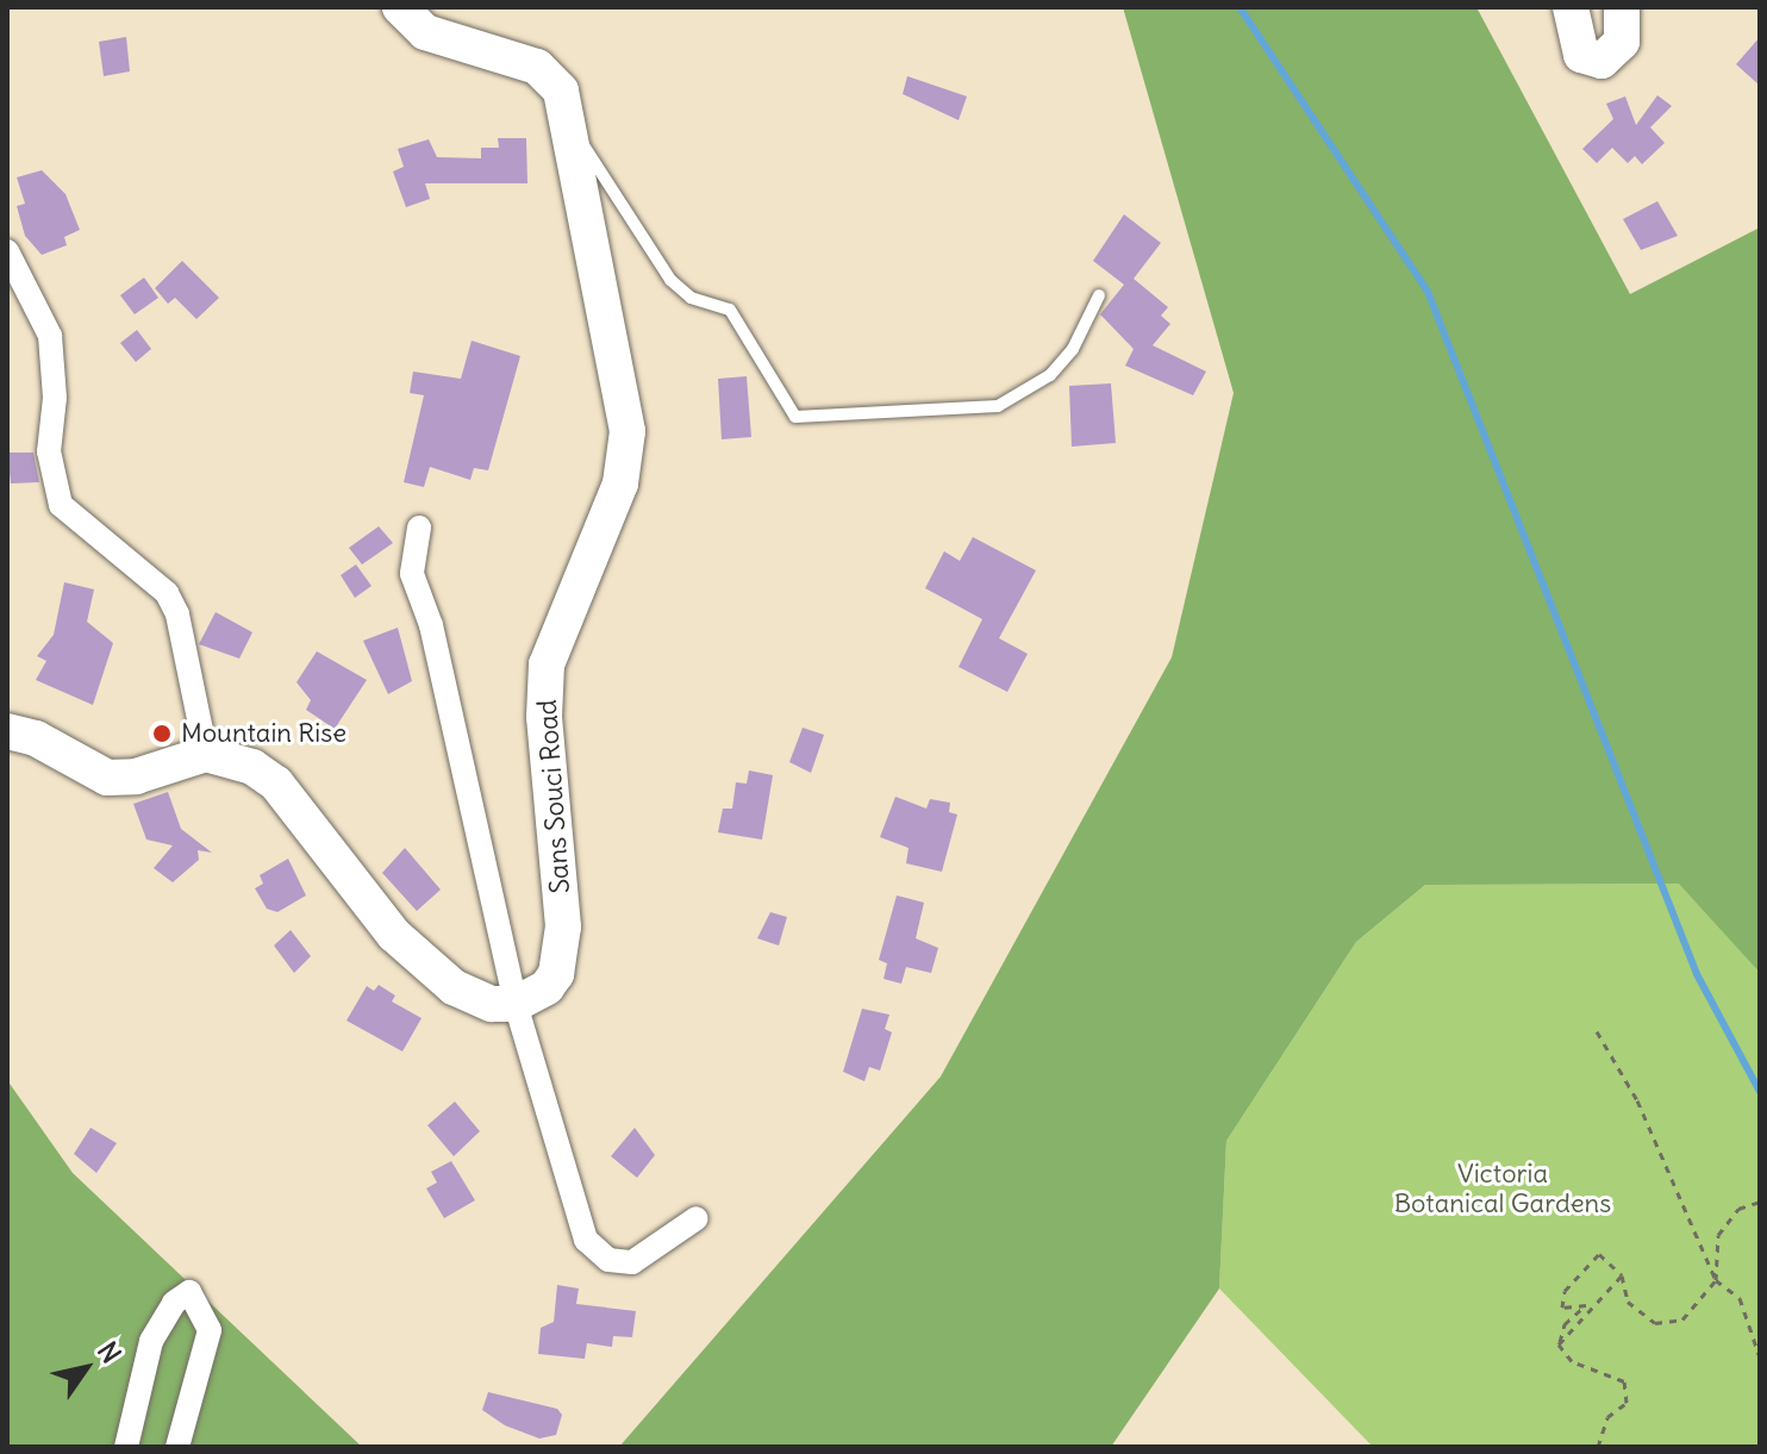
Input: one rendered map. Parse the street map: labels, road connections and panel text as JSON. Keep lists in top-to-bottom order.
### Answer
{
  "streets": {
    "main road": ["Sans Souci Road"]
  },
  "parks": ["Victoria Botanical Gardens"],
  "places": ["Mountain Rise"],
  "north": "top right"
}
